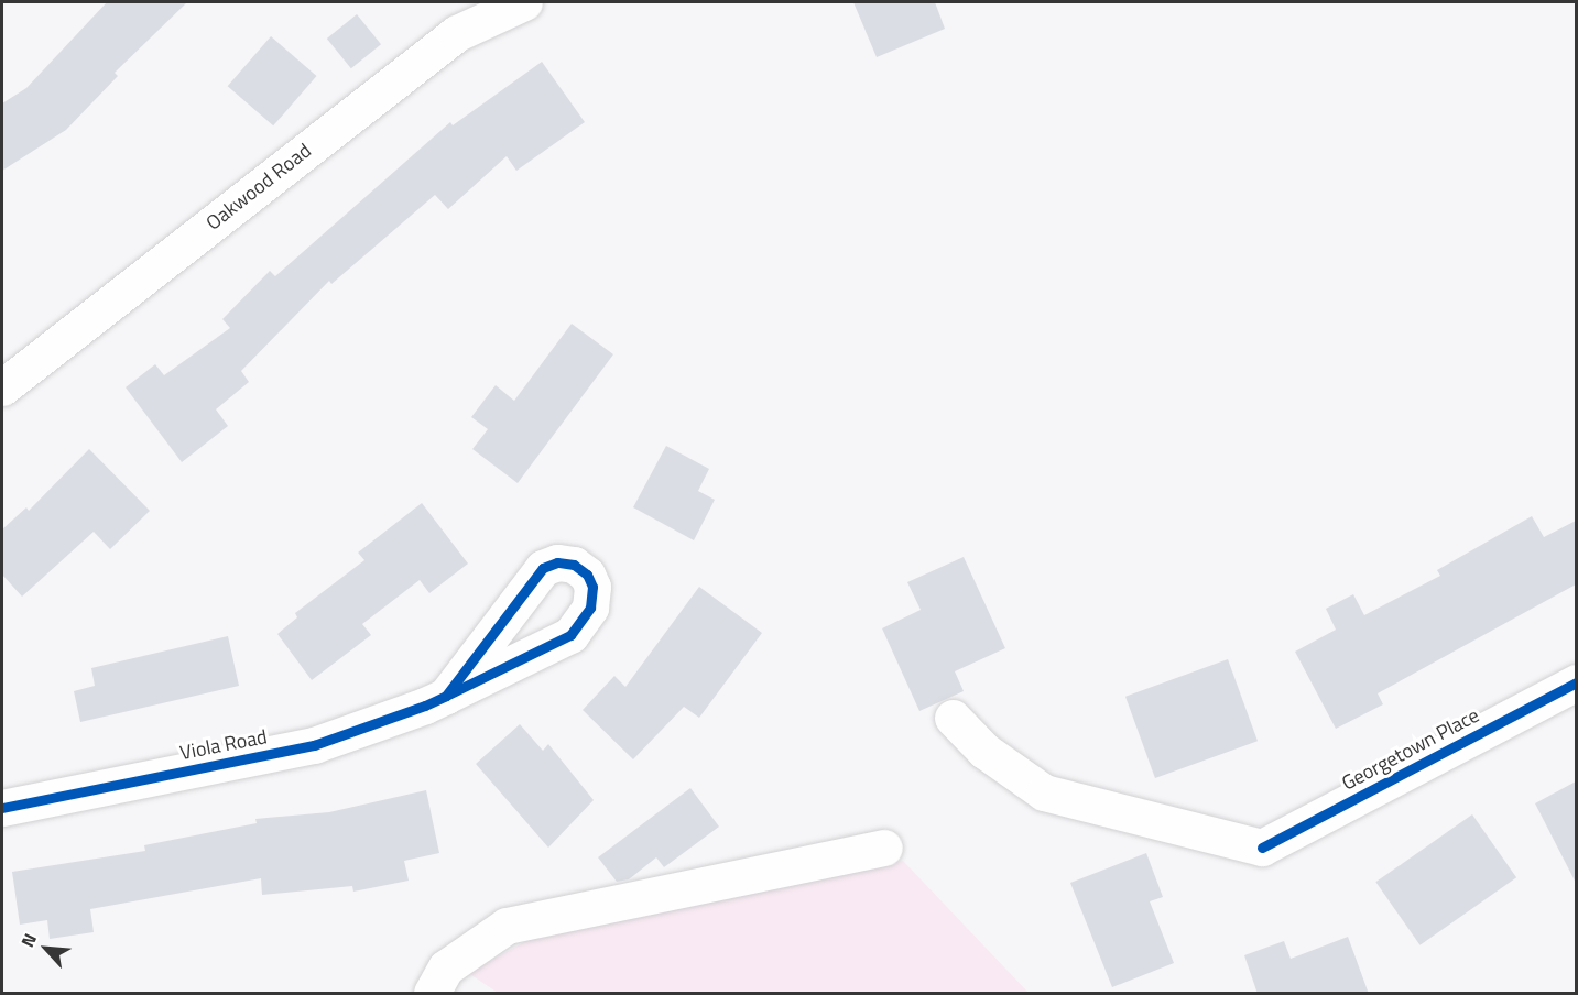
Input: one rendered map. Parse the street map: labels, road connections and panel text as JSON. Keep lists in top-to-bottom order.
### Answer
{
  "streets": {
    "street": ["Oakwood Road", "Viola Road", "Georgetown Place"]
  },
  "north": "top left"
}
